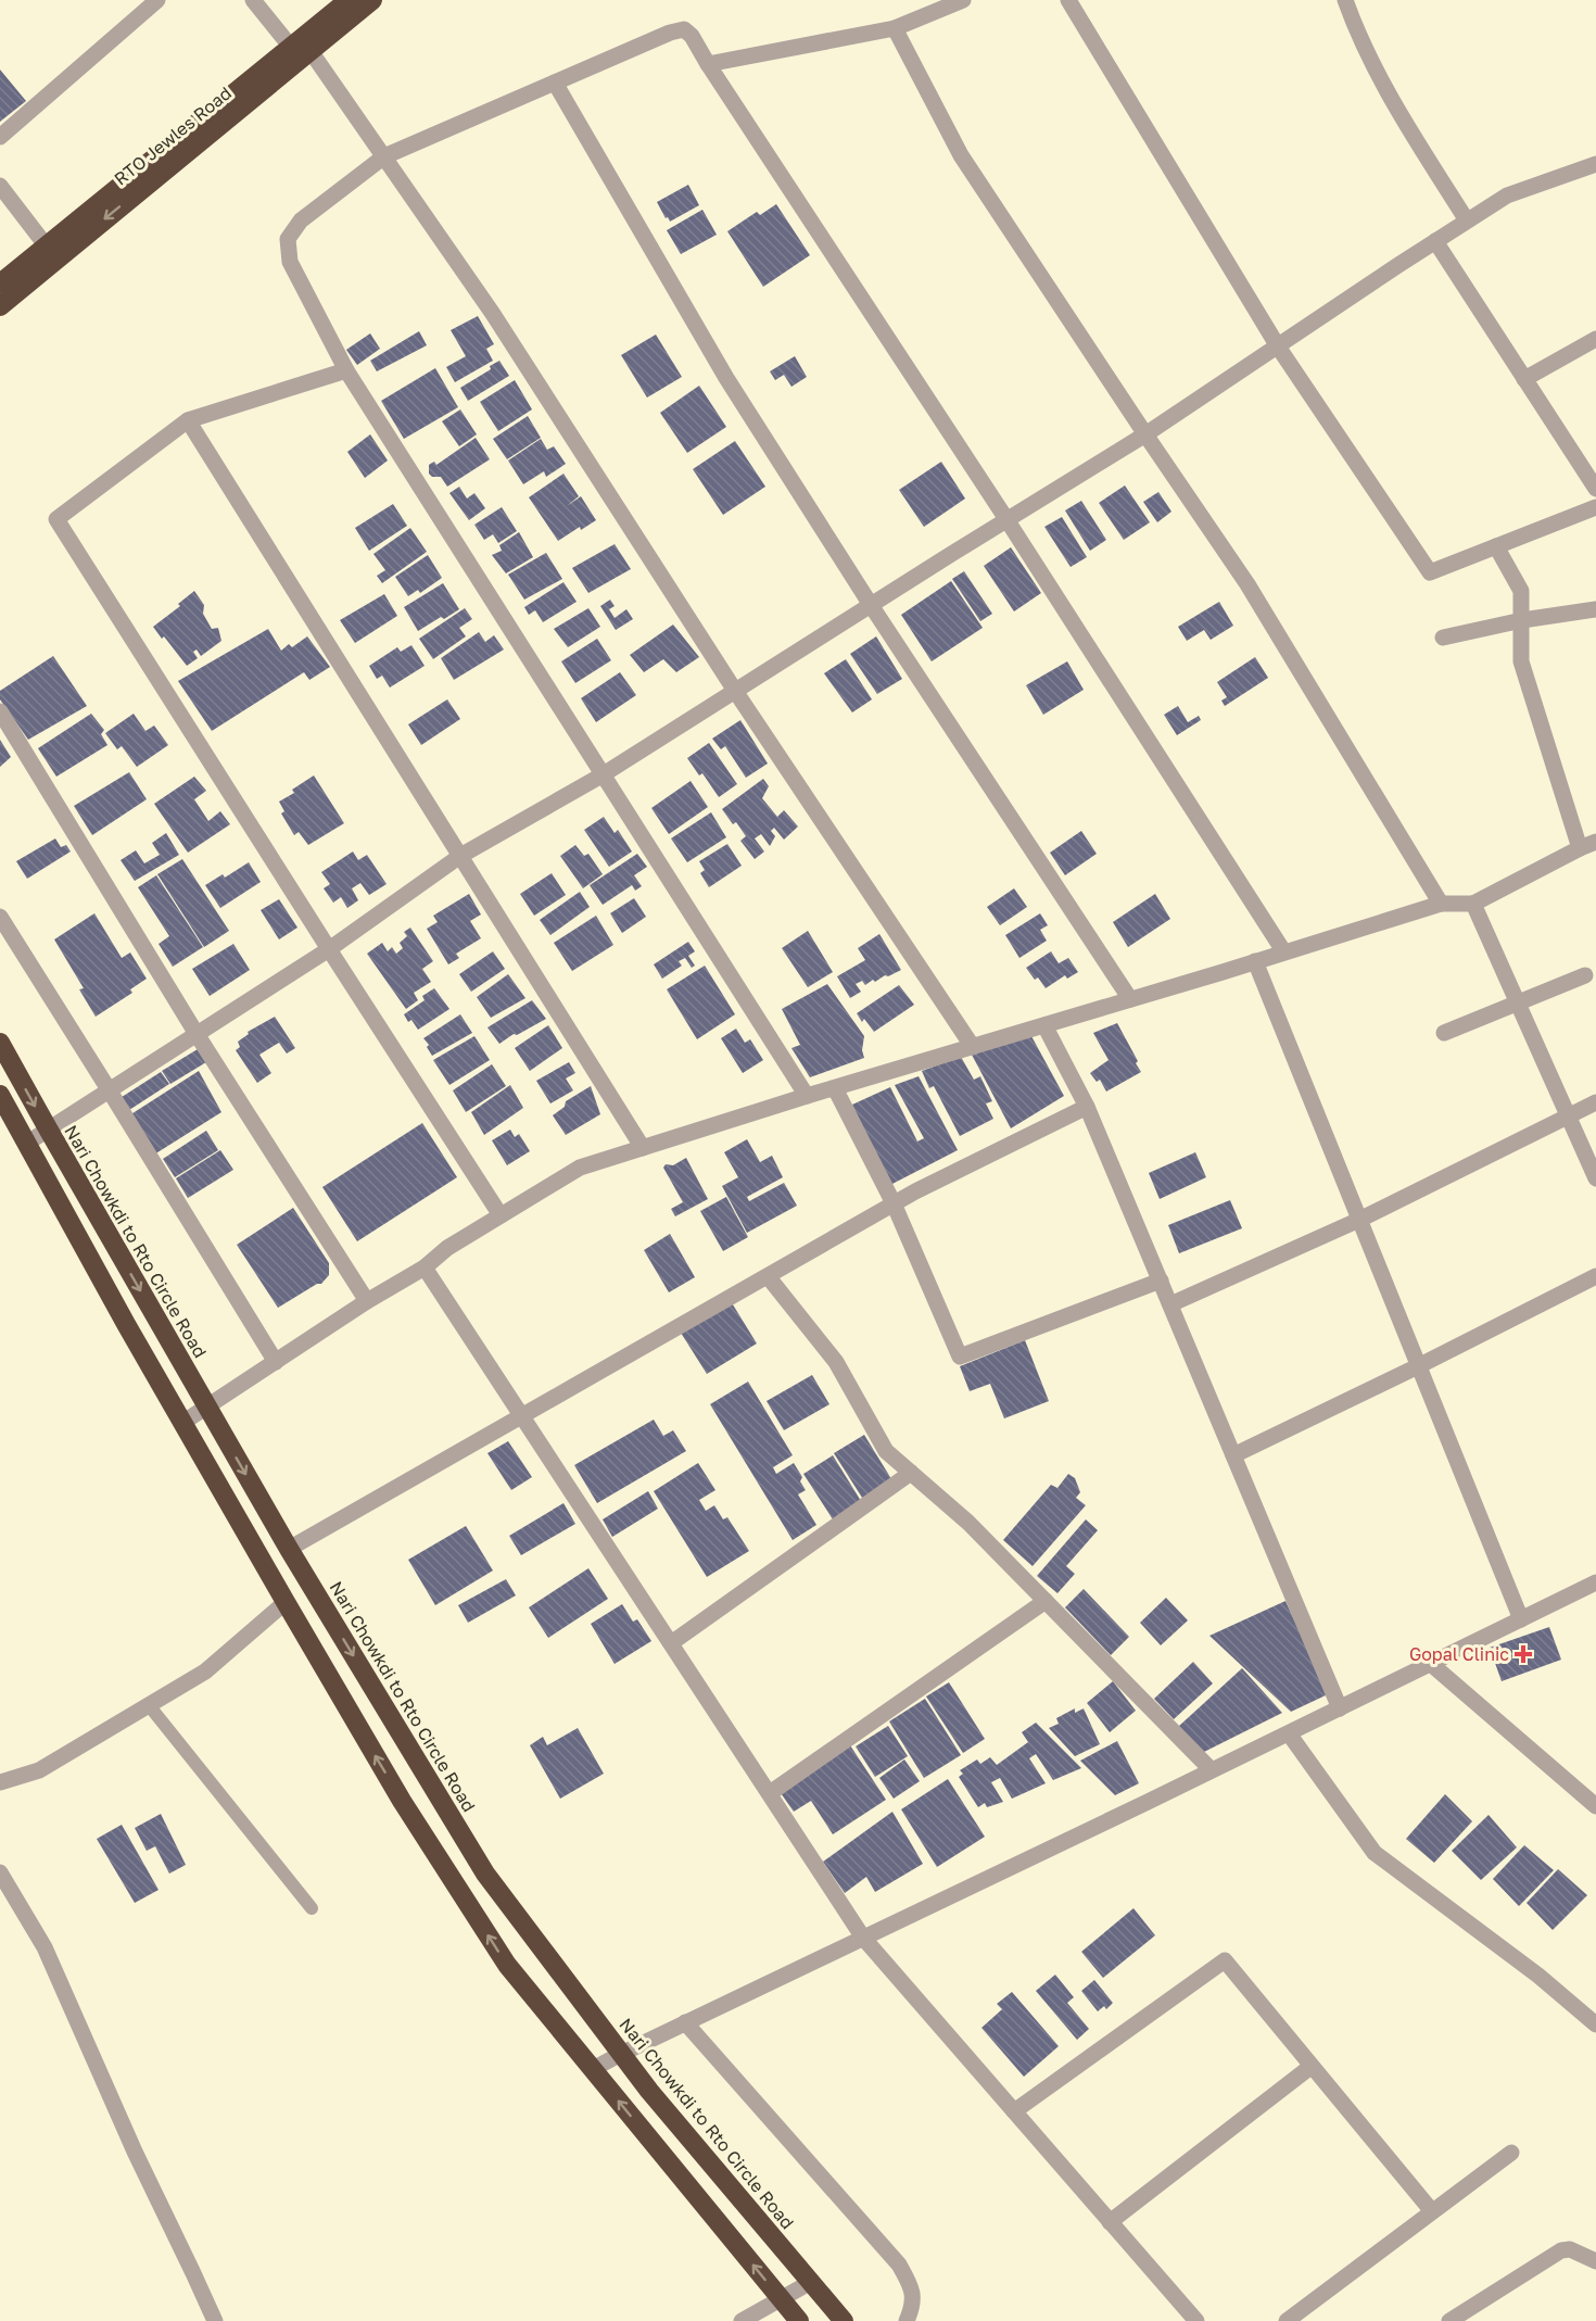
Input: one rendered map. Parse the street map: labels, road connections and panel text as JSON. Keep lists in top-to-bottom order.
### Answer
{
  "streets": {
    "highway": ["RTO Jewles Road", "Nari Chowkdi to Rto Circle Road"]
  },
  "places": {
    "health": ["Gopal Clinic"]
  }
}
